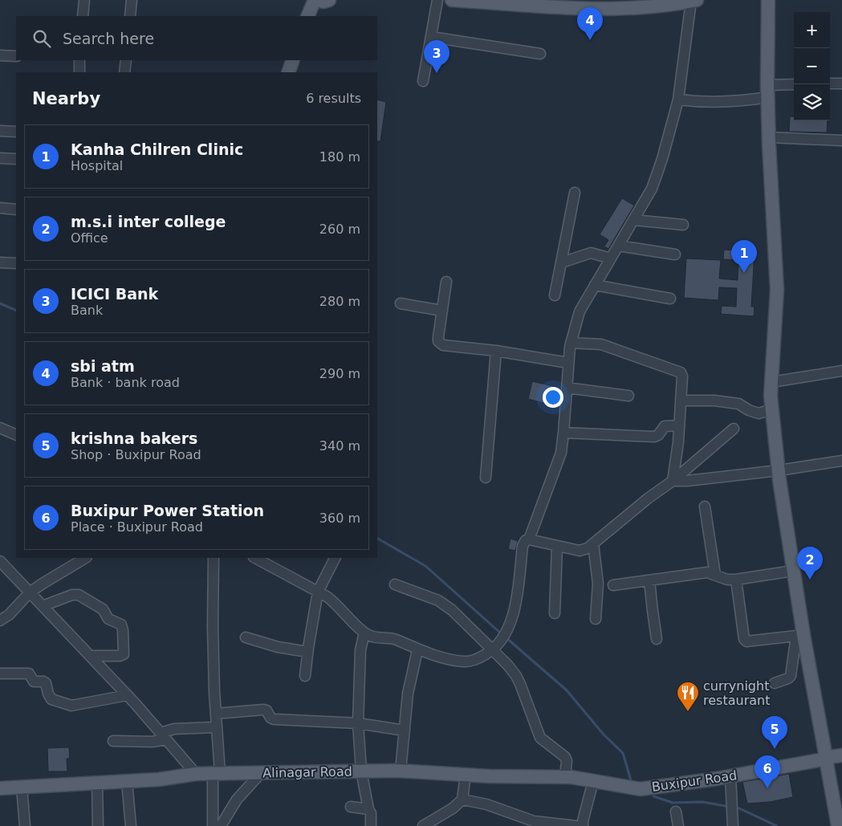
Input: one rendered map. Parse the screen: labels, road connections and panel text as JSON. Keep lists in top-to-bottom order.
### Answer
{
  "streets": {
    "main road": ["Alinagar Road", "Buxipur Road"]
  },
  "crossings": [
    ["Alinagar Road", "Buxipur Road"]
  ],
  "places": {
    "restaurant": ["currynight restaurant"]
  },
  "page": {
    "pins": [
      "4",
      "3",
      "1",
      "2",
      "5",
      "6"
    ],
    "map_buttons": ["+", "−"],
    "search": "Search here",
    "heading": ["Nearby", "6 results"],
    "list": [
      {
        "mark": "1",
        "name": "Kanha Chilren Clinic",
        "note": "Hospital",
        "value": "180 m"
      },
      {
        "mark": "2",
        "name": "m.s.i inter college",
        "note": "Office",
        "value": "260 m"
      },
      {
        "mark": "3",
        "name": "ICICI Bank",
        "note": "Bank",
        "value": "280 m"
      },
      {
        "mark": "4",
        "name": "sbi atm",
        "note": "Bank · bank road",
        "value": "290 m"
      },
      {
        "mark": "5",
        "name": "krishna bakers",
        "note": "Shop · Buxipur Road",
        "value": "340 m"
      },
      {
        "mark": "6",
        "name": "Buxipur Power Station",
        "note": "Place · Buxipur Road",
        "value": "360 m"
      }
    ]
  }
}
